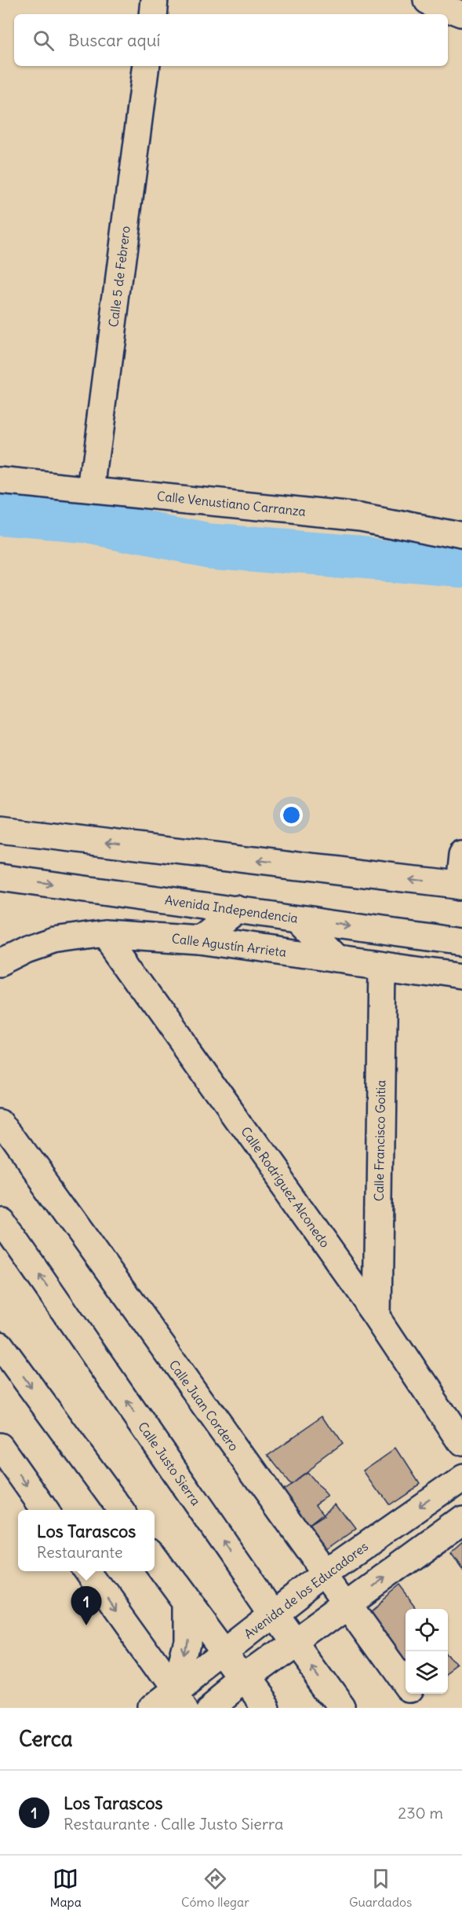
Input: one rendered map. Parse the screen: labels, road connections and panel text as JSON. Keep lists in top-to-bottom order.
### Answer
{
  "streets": {
    "street": [
      "Calle 5 de Febrero",
      "Calle Venustiano Carranza",
      "Avenida Independencia",
      "Calle Agustín Arrieta",
      "Calle Francisco Goitia",
      "Calle Rodríguez Alconedo",
      "Calle Juan Cordero",
      "Calle Justo Sierra",
      "Avenida de los Educadores"
    ]
  },
  "crossings": [
    ["Calle 5 de Febrero", "Calle Venustiano Carranza"],
    ["Calle Agustín Arrieta", "Calle Francisco Goitia"],
    ["Calle Agustín Arrieta", "Calle Rodríguez Alconedo"],
    ["Calle Francisco Goitia", "Calle Rodríguez Alconedo"],
    ["Calle Juan Cordero", "Avenida de los Educadores"],
    ["Calle Justo Sierra", "Avenida de los Educadores"]
  ],
  "page": {
    "search": "Buscar aquí",
    "popup": ["Los Tarascos", "Restaurante"],
    "pins": "1",
    "heading": "Cerca",
    "list": [
      {
        "mark": "1",
        "name": "Los Tarascos",
        "note": "Restaurante · Calle Justo Sierra",
        "value": "230 m"
      }
    ],
    "nav": ["Mapa", "Cómo llegar", "Guardados"]
  }
}
